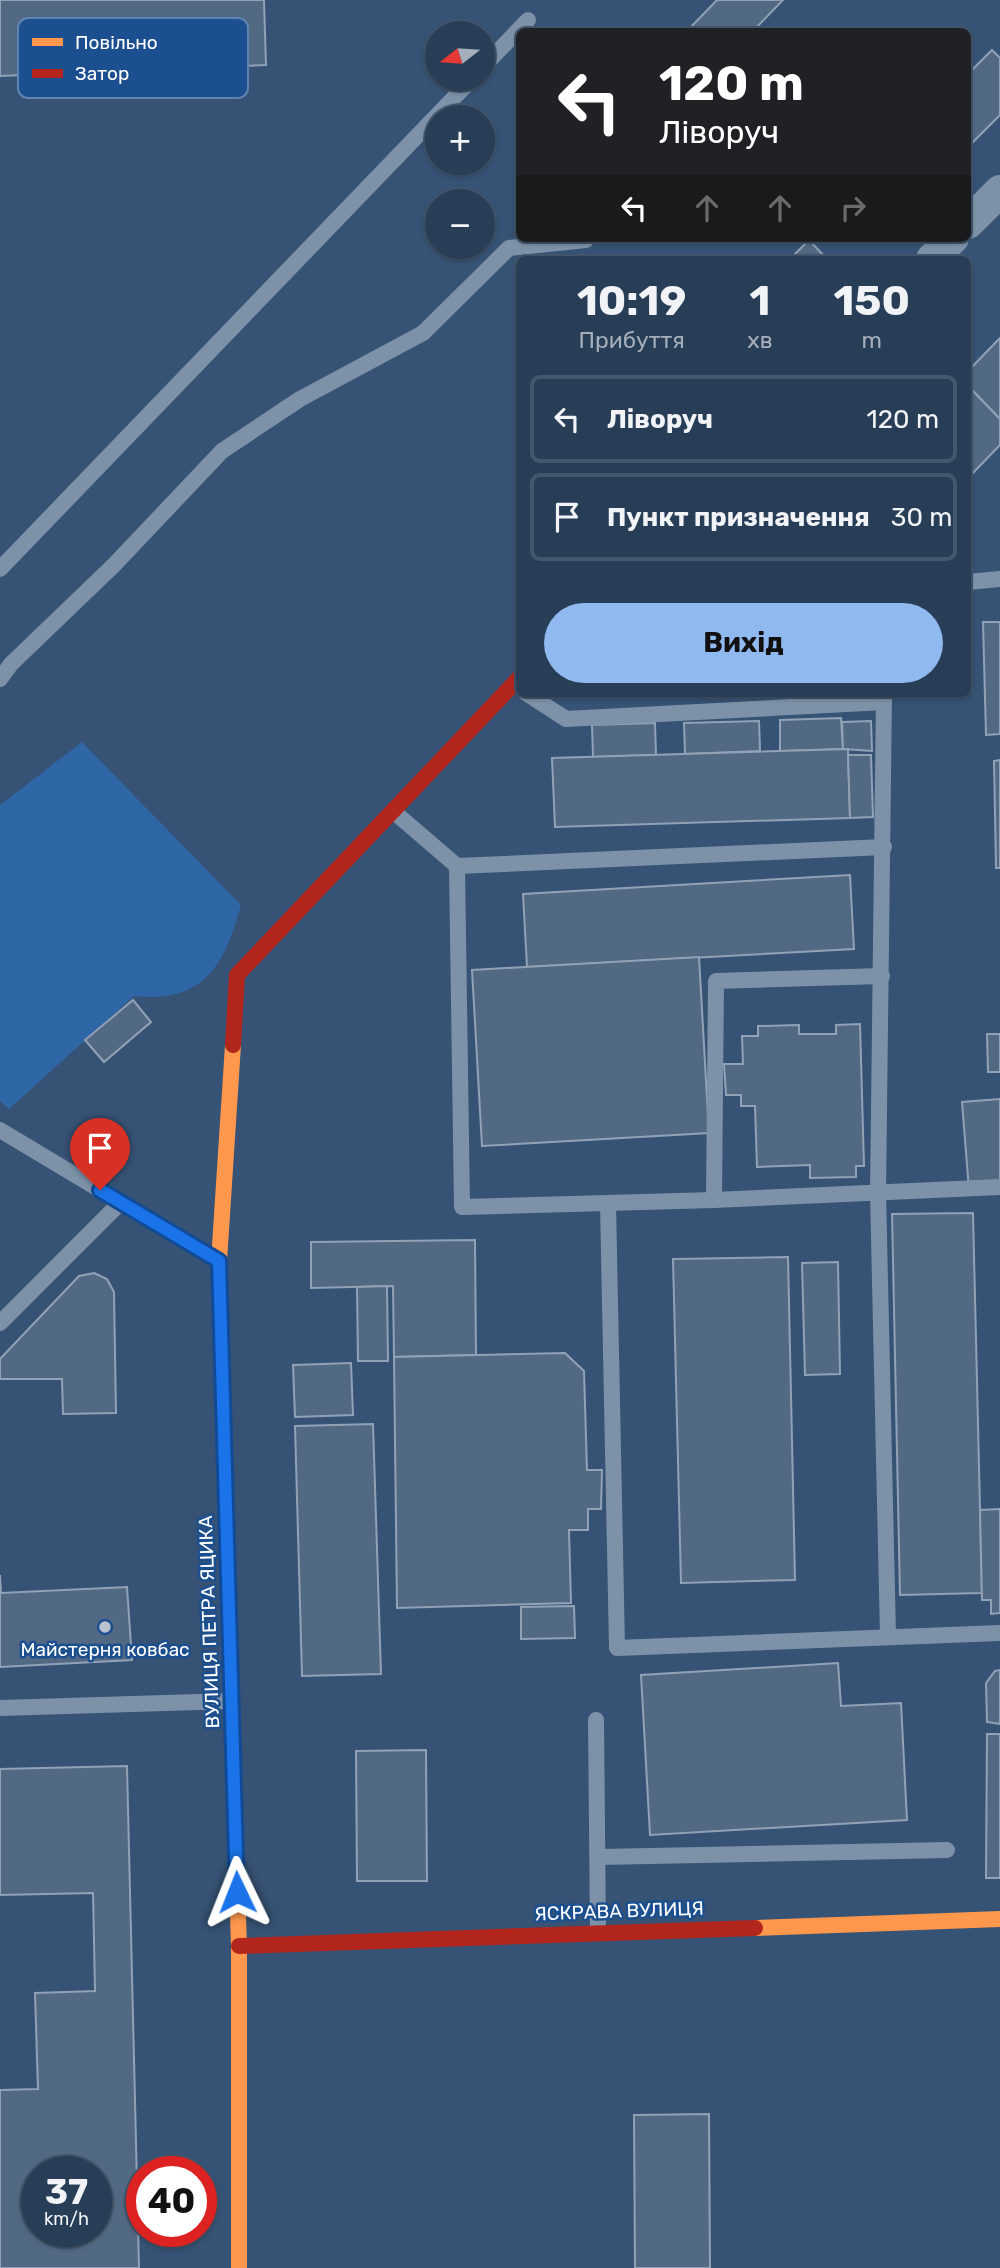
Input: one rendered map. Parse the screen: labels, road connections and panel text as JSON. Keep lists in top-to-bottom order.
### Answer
{
  "streets": {
    "street": ["ВУЛИЦЯ ПЕТРА ЯЦИКА", "ЯСКРАВА ВУЛИЦЯ"]
  },
  "crossings": [
    ["ВУЛИЦЯ ПЕТРА ЯЦИКА", "ЯСКРАВА ВУЛИЦЯ"]
  ],
  "places": ["Майстерня ковбас"],
  "legend": ["Повільно", "Затор"],
  "north": "left",
  "page": {
    "map_buttons": ["+", "−"],
    "turn": ["120 m", "Ліворуч"],
    "eta": [
      "10:19",
      "Прибуття",
      "1",
      "хв",
      "150",
      "m"
    ],
    "list": [
      {
        "name": "Ліворуч",
        "value": "120 m"
      },
      {
        "name": "Пункт призначення",
        "value": "30 m"
      }
    ],
    "buttons": "Вихід",
    "speed": "37 km/h",
    "limit": "40"
  }
}
